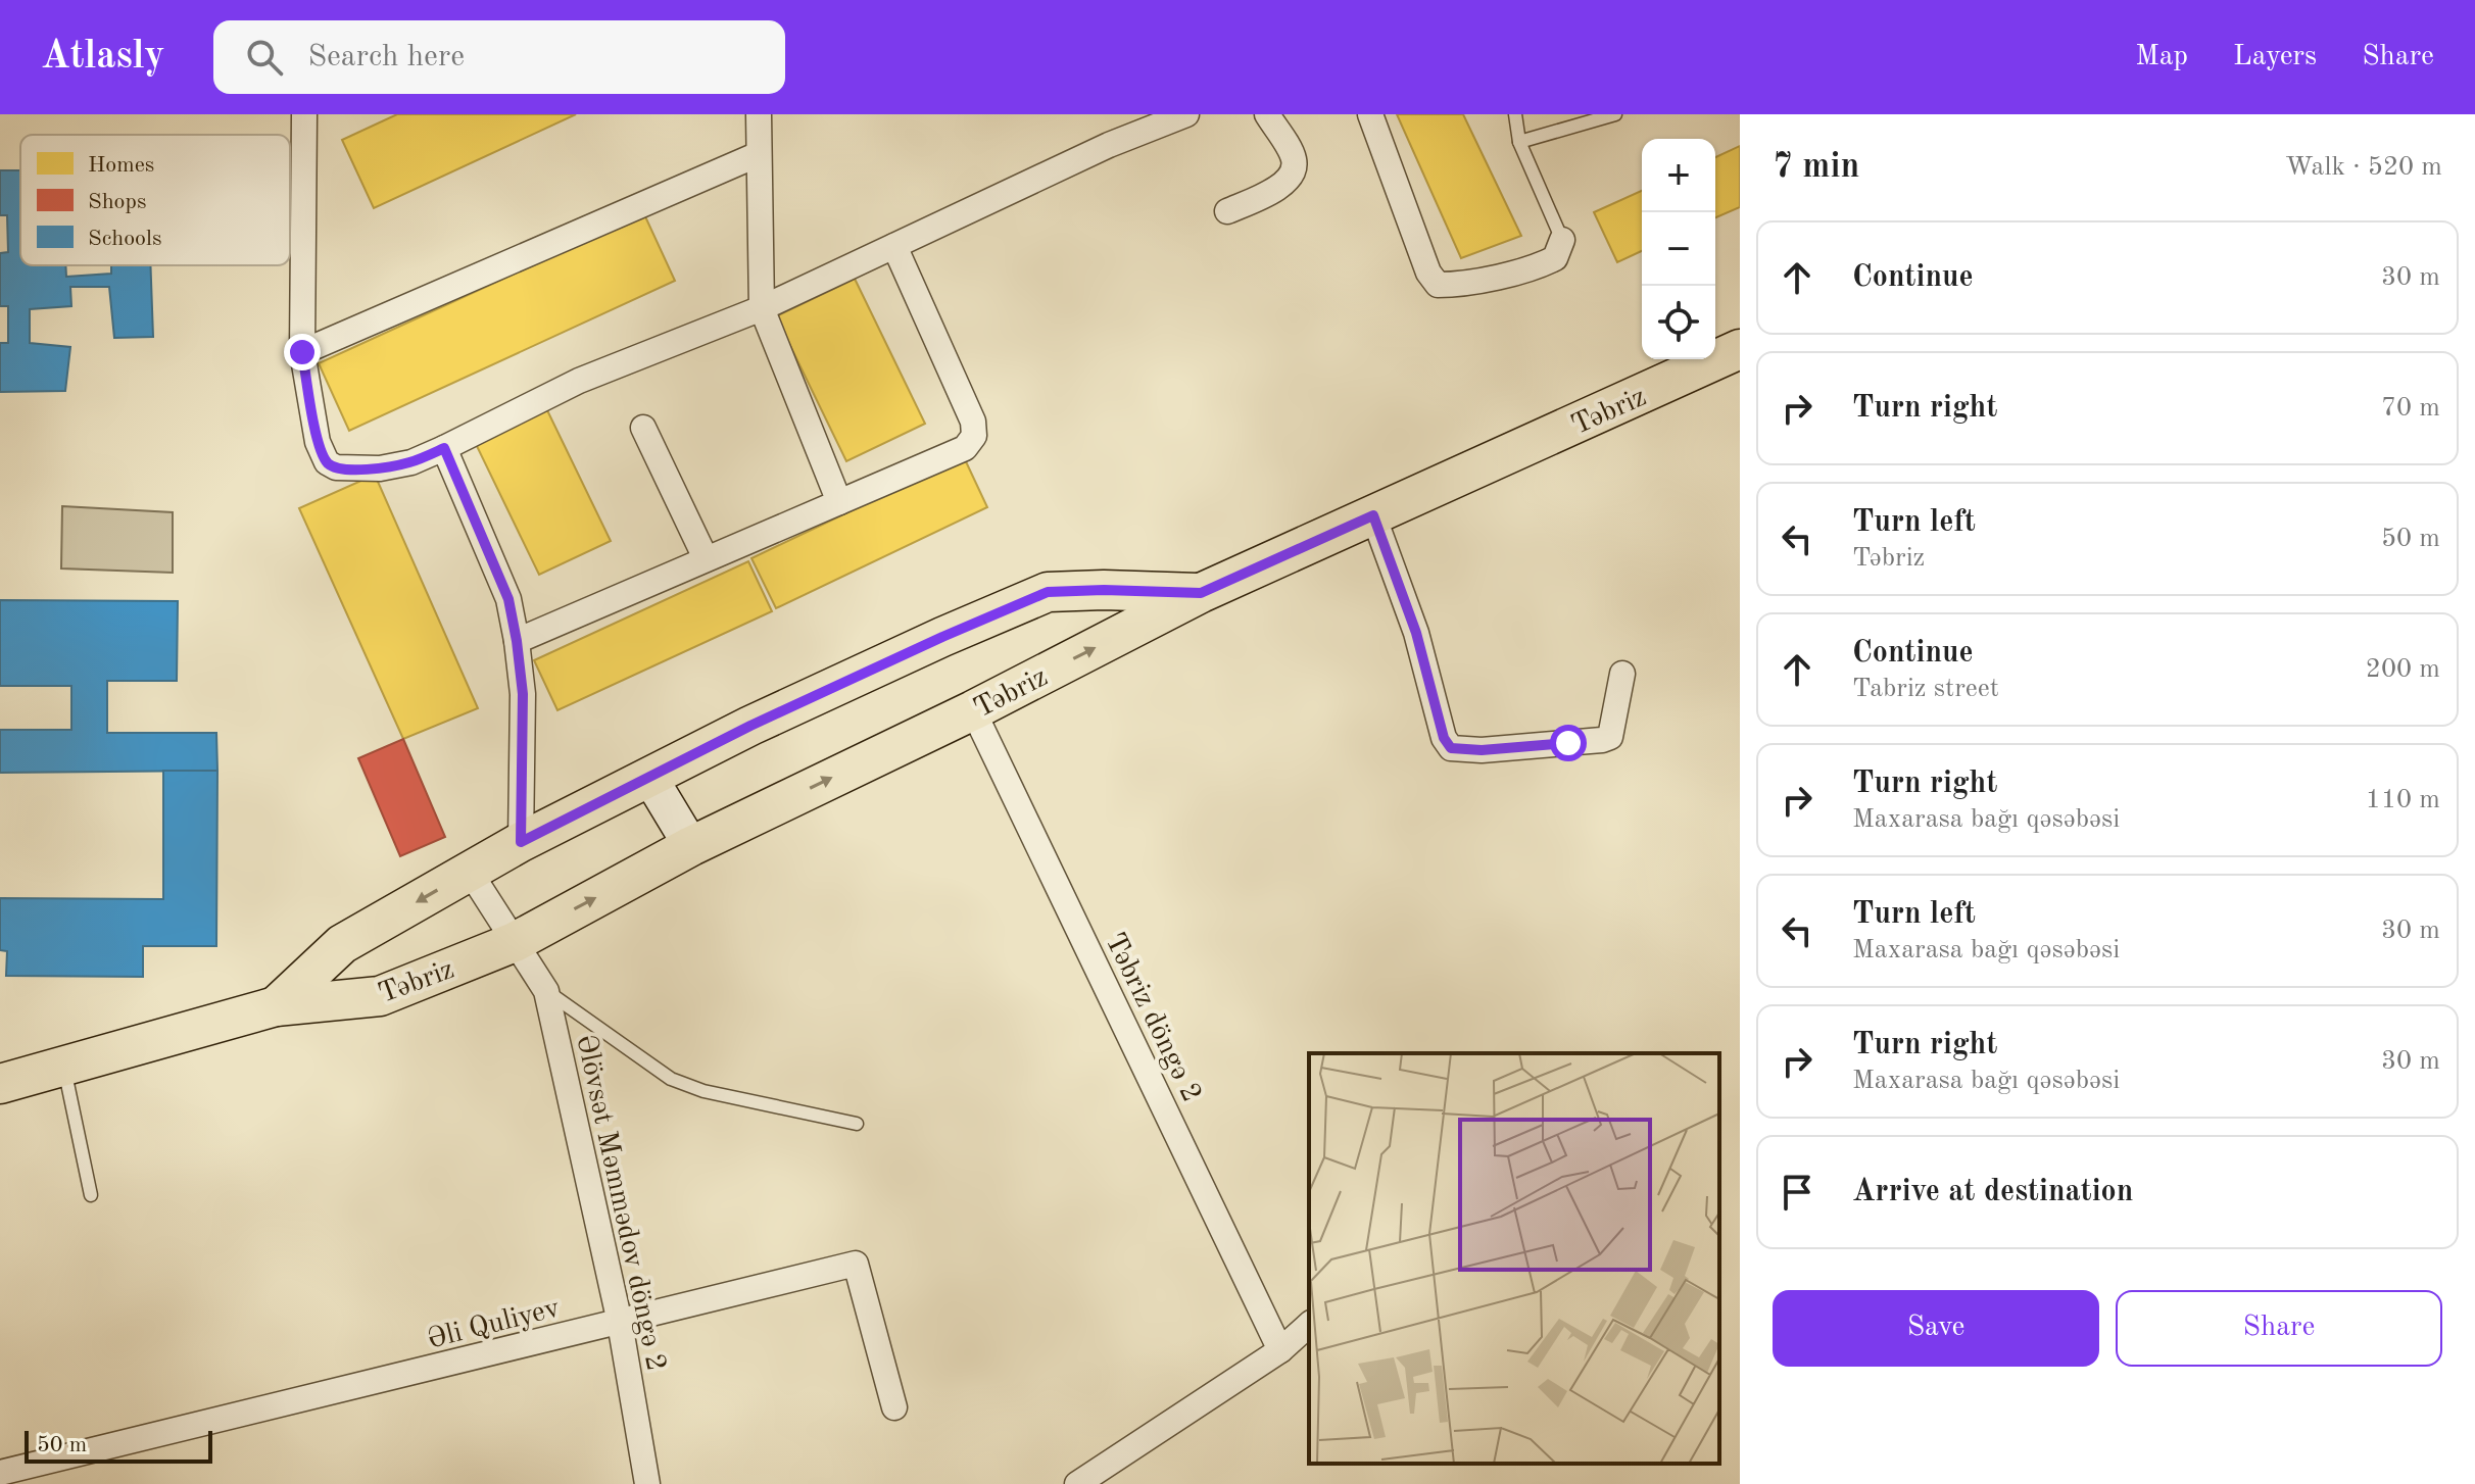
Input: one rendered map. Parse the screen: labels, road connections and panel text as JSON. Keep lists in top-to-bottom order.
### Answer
{
  "streets": {
    "main road": ["Təbriz"],
    "street": ["Təbriz döngə 2", "Əlövsət Məmmədov döngə 2", "Əli Quliyev"]
  },
  "crossings": [
    ["Təbriz", "Təbriz döngə 2"],
    ["Təbriz", "Əlövsət Məmmədov döngə 2"],
    ["Əlövsət Məmmədov döngə 2", "Əli Quliyev"]
  ],
  "legend": ["Homes", "Shops", "Schools"],
  "scale_bar": "50 m",
  "page": {
    "header": "Atlasly",
    "search": "Search here",
    "nav": ["Map", "Layers", "Share"],
    "heading": ["7 min", "Walk · 520 m"],
    "map_buttons": ["+", "−"],
    "list": [
      ["Continue", "30 m"],
      ["Turn right", "70 m"],
      ["Turn left", "Təbriz", "50 m"],
      ["Continue", "Tabriz street", "200 m"],
      ["Turn right", "Maxarasa bağı qəsəbəsi", "110 m"],
      ["Turn left", "Maxarasa bağı qəsəbəsi", "30 m"],
      ["Turn right", "Maxarasa bağı qəsəbəsi", "30 m"],
      "Arrive at destination"
    ],
    "buttons": ["Save", "Share"],
    "scale": "50 m"
  }
}
